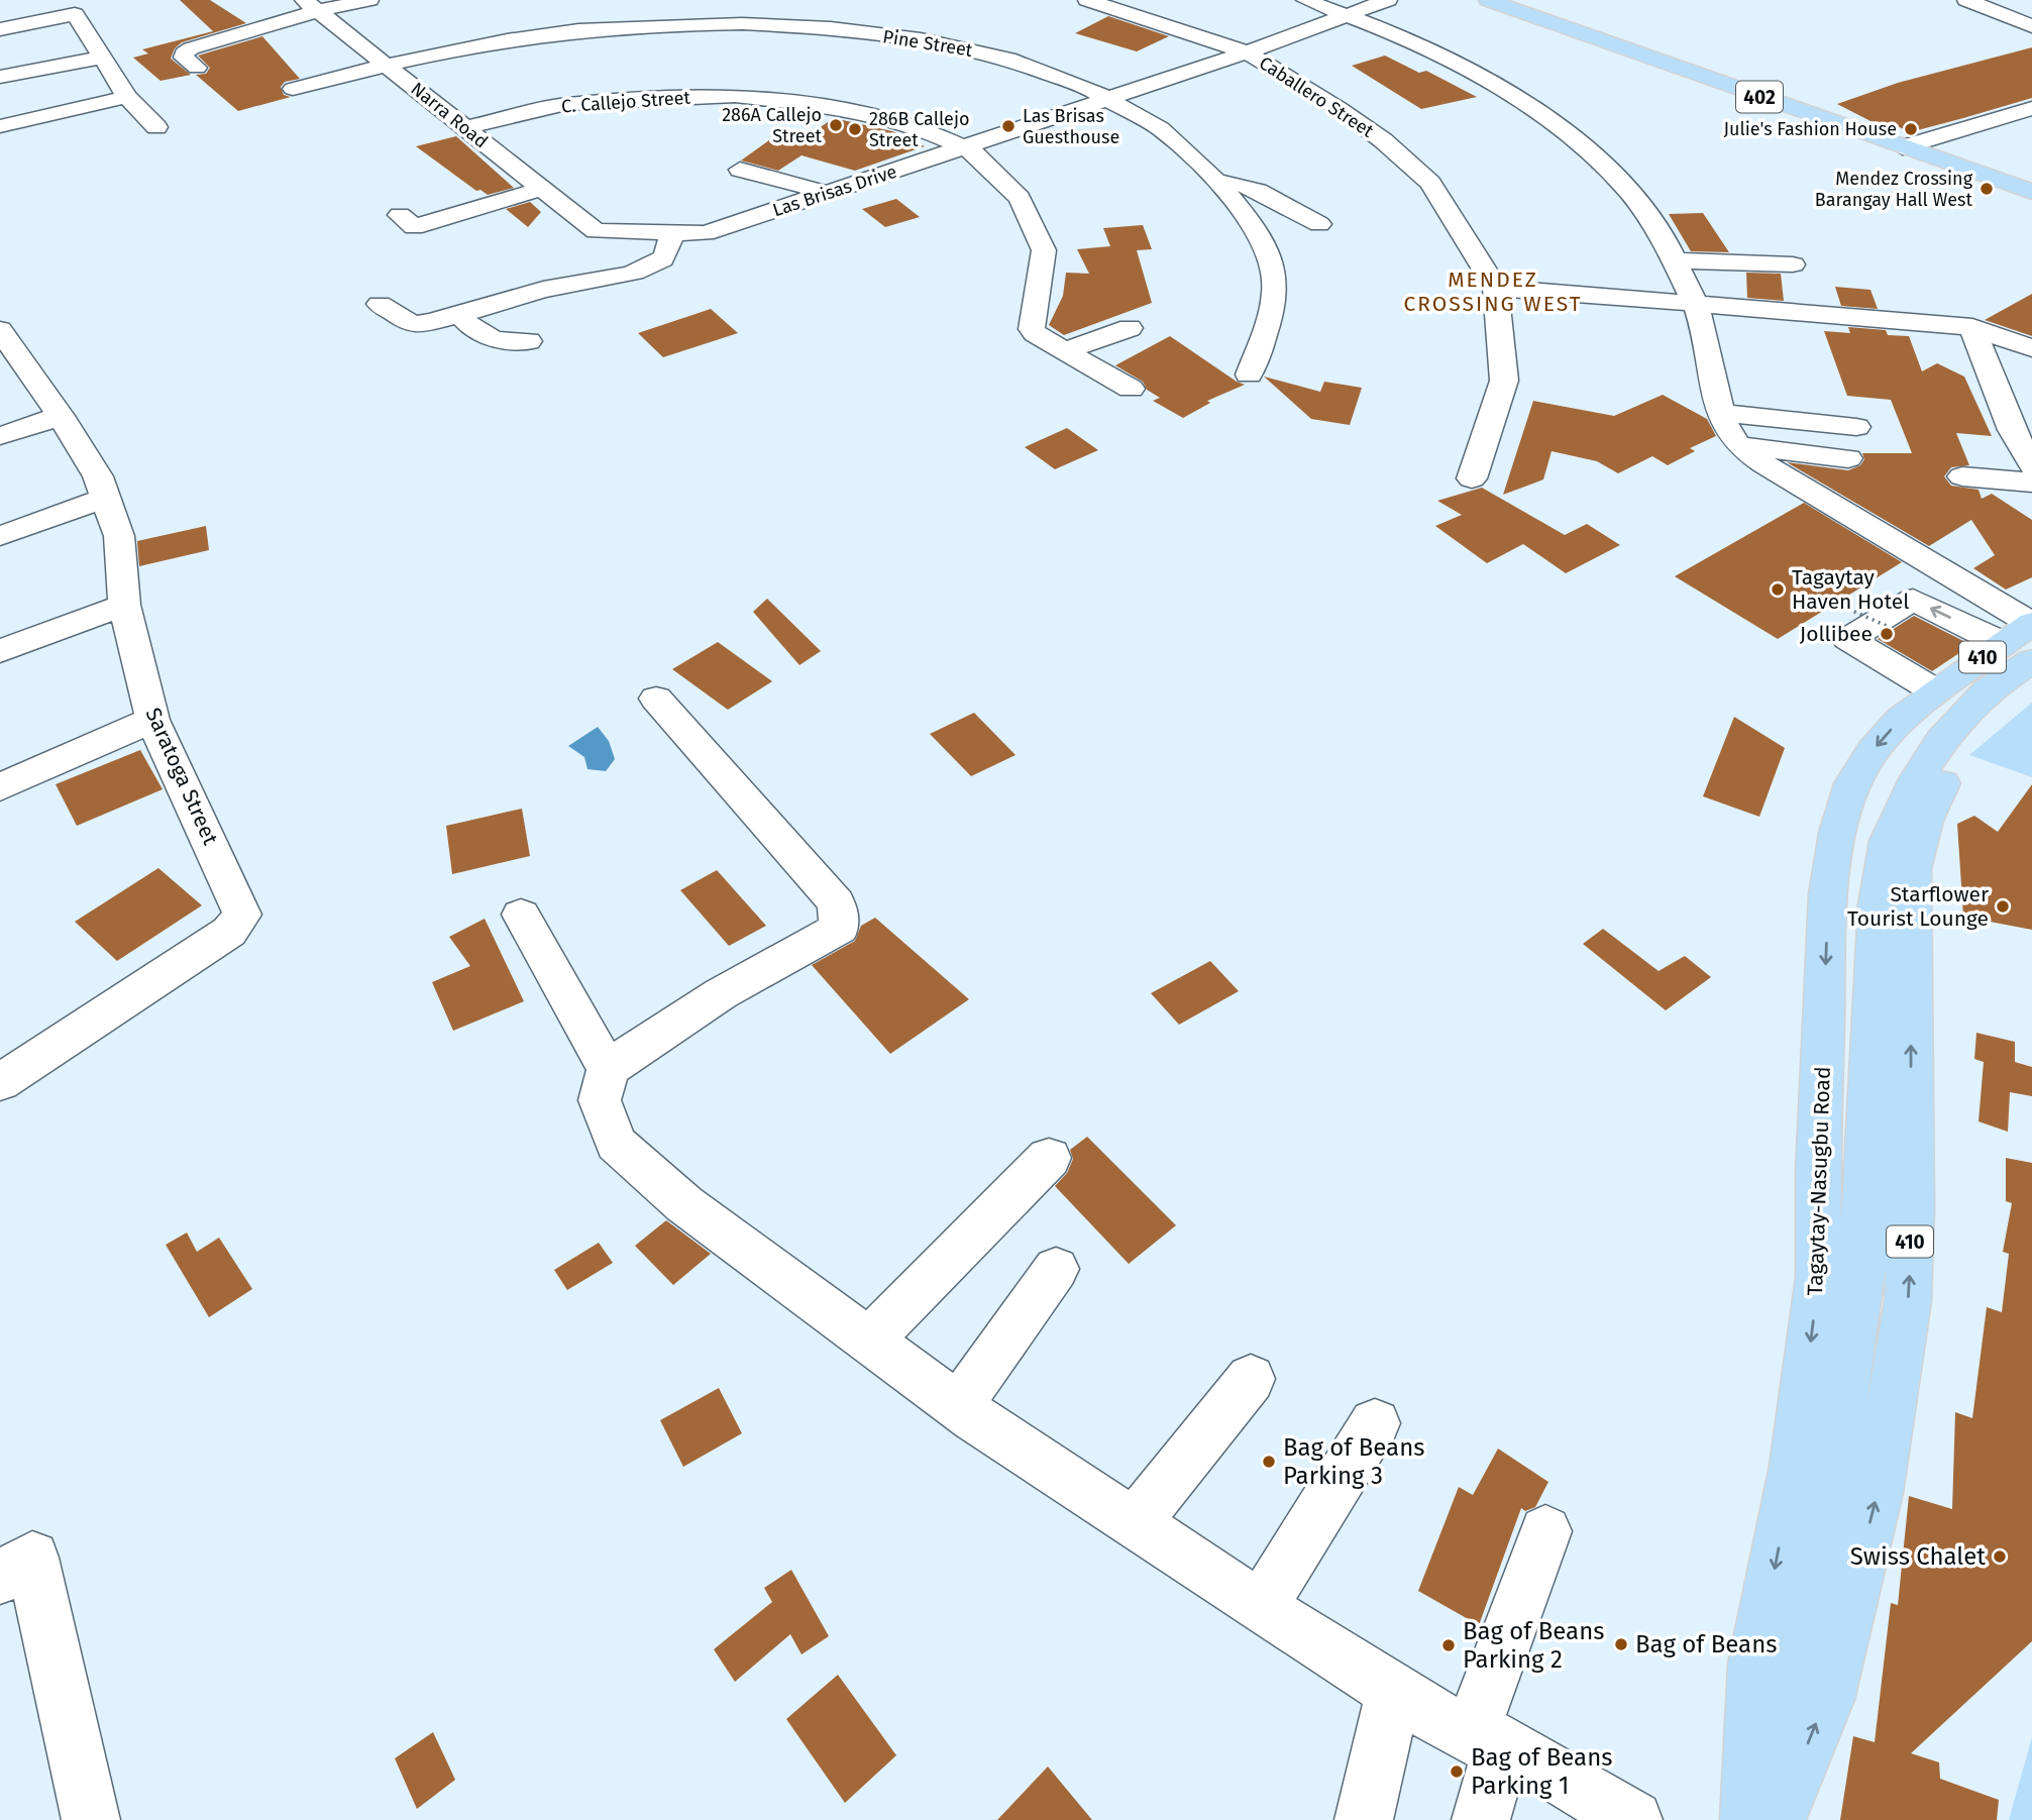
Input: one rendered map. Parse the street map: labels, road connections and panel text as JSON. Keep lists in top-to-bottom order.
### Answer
{
  "streets": {
    "main road": ["402", "410", "Tagaytay-Nasugbu Road"],
    "street": [
      "Pine Street",
      "Caballero Street",
      "C. Callejo Street",
      "Narra Road",
      "Las Brisas Drive",
      "Saratoga Street"
    ]
  },
  "crossings": [
    ["Pine Street", "Narra Road"],
    ["Pine Street", "Las Brisas Drive"],
    ["Caballero Street", "Las Brisas Drive"],
    ["C. Callejo Street", "Narra Road"],
    ["C. Callejo Street", "Las Brisas Drive"],
    ["Narra Road", "Las Brisas Drive"]
  ],
  "districts": ["MENDEZ CROSSING WEST"],
  "places": [
    "286A Callejo Street",
    "Las Brisas Guesthouse",
    "286B Callejo Street",
    "Julie's Fashion House",
    "Mendez Crossing Barangay Hall West",
    "Tagaytay Haven Hotel",
    "Jollibee",
    "Starflower Tourist Lounge",
    "Bag of Beans Parking 3",
    "Swiss Chalet",
    "Bag of Beans",
    "Bag of Beans Parking 2",
    "Bag of Beans Parking 1"
  ]
}
